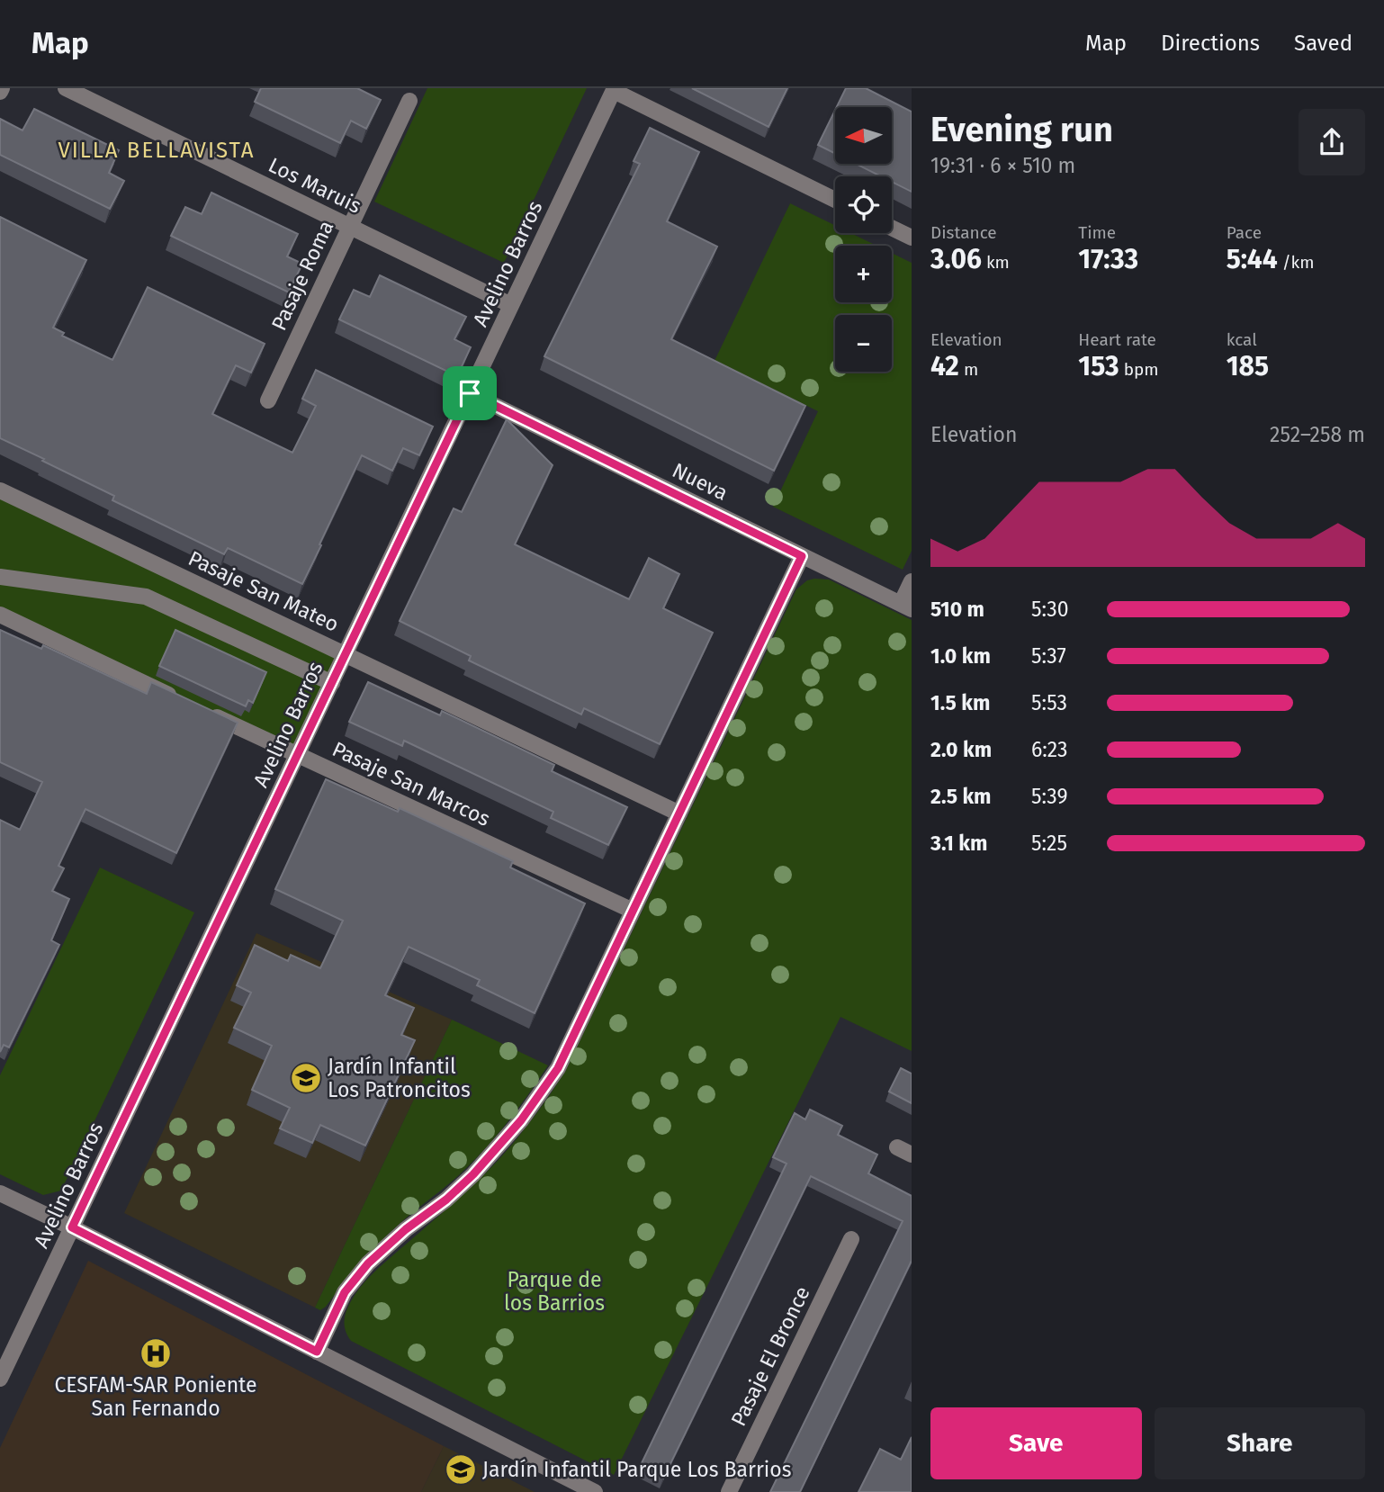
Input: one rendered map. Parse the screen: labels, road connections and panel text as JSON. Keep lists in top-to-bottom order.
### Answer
{
  "streets": {
    "street": [
      "Los Maruis",
      "Avelino Barros",
      "Pasaje Roma",
      "Nueva",
      "Pasaje San Mateo",
      "Pasaje San Marcos",
      "Pasaje El Bronce"
    ]
  },
  "crossings": [
    ["Los Maruis", "Avelino Barros"],
    ["Los Maruis", "Pasaje Roma"],
    ["Avelino Barros", "Nueva"],
    ["Avelino Barros", "Pasaje San Mateo"],
    ["Avelino Barros", "Pasaje San Marcos"]
  ],
  "districts": ["VILLA BELLAVISTA"],
  "parks": ["Parque de los Barrios"],
  "places": {
    "school or university": ["Jardín Infantil Los Patroncitos", "Jardín Infantil Parque Los Barrios"],
    "hospital": ["CESFAM-SAR Poniente San Fernando"]
  },
  "north": "left",
  "page": {
    "header": "Map",
    "nav": ["Map", "Directions", "Saved"],
    "heading": ["Evening run", "19:31 · 6 × 510 m"],
    "map_buttons": ["+", "−"],
    "stats": [
      ["Distance", "3.06 km"],
      ["Time", "17:33"],
      ["Pace", "5:44 /km"],
      ["Elevation", "42 m"],
      ["Heart rate", "153 bpm"],
      ["kcal", "185"]
    ],
    "chart": ["Elevation", "252–258 m"],
    "list": [
      {
        "name": "510 m",
        "note": "5:30"
      },
      {
        "name": "1.0 km",
        "note": "5:37"
      },
      {
        "name": "1.5 km",
        "note": "5:53"
      },
      {
        "name": "2.0 km",
        "note": "6:23"
      },
      {
        "name": "2.5 km",
        "note": "5:39"
      },
      {
        "name": "3.1 km",
        "note": "5:25"
      }
    ],
    "buttons": ["Save", "Share"]
  }
}
